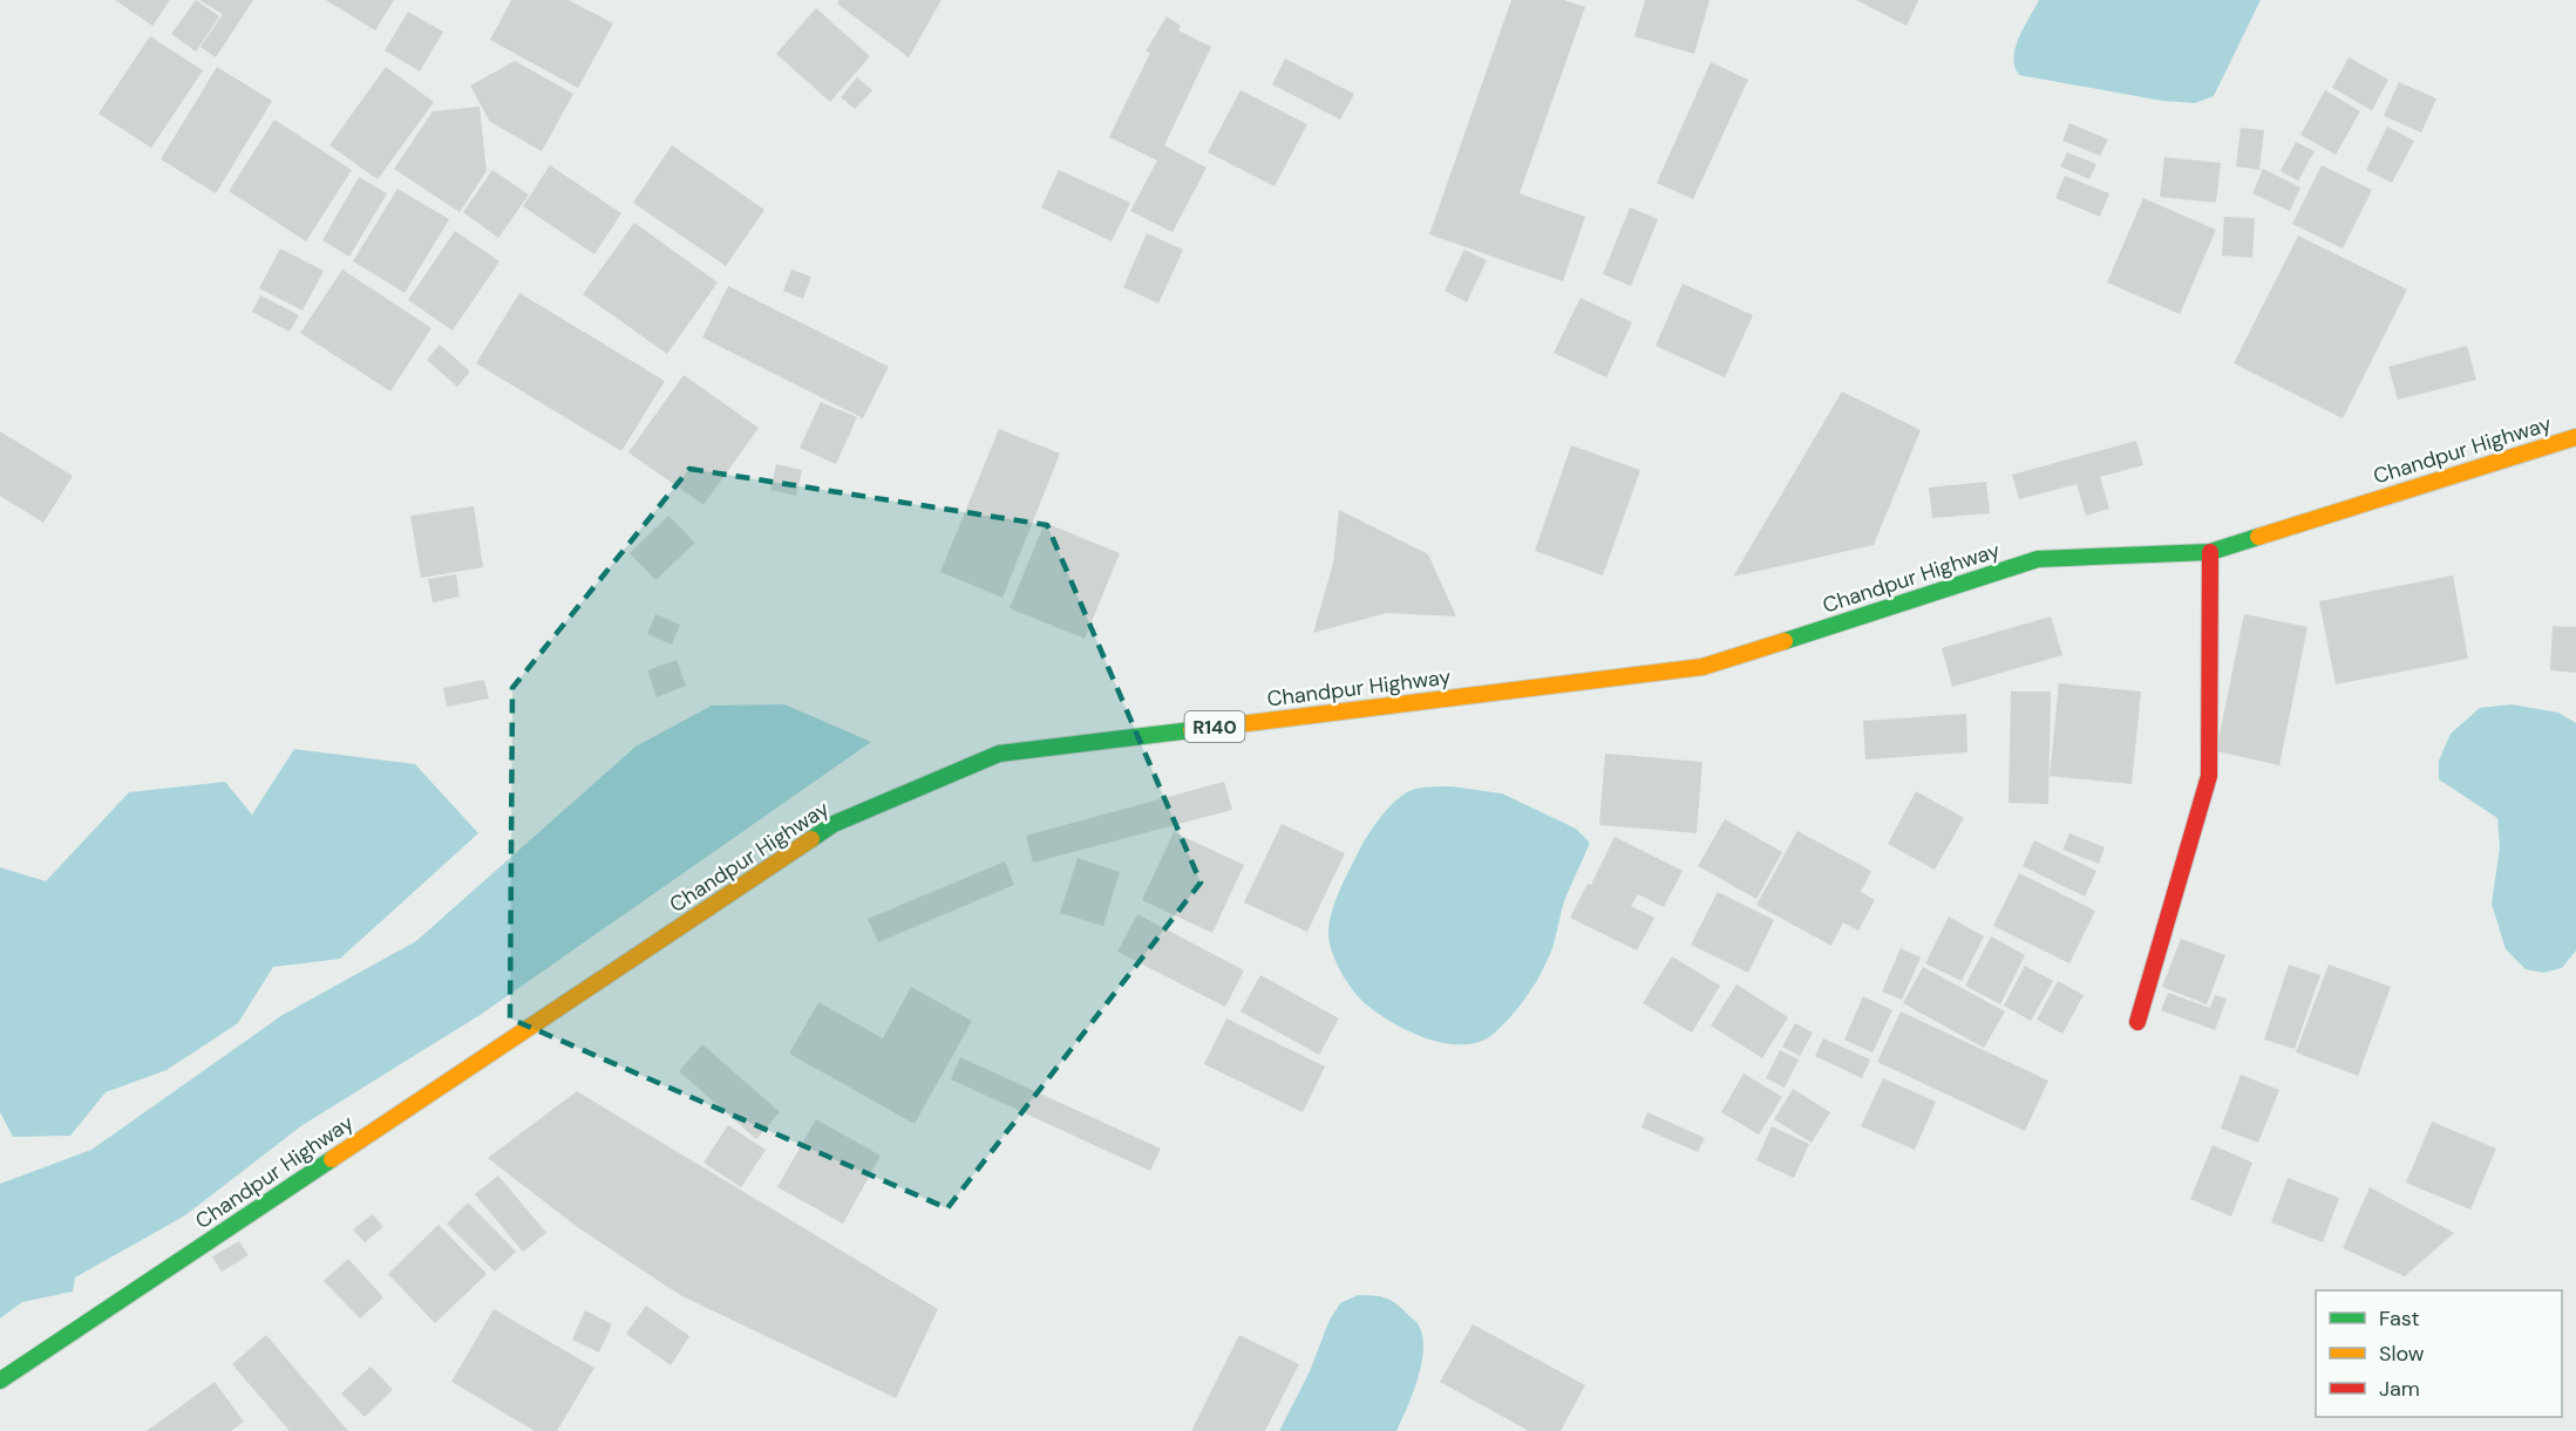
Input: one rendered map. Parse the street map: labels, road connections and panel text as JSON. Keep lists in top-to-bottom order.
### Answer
{
  "streets": {
    "main road": ["Chandpur Highway", "R140"]
  },
  "legend": ["Fast", "Slow", "Jam"]
}
